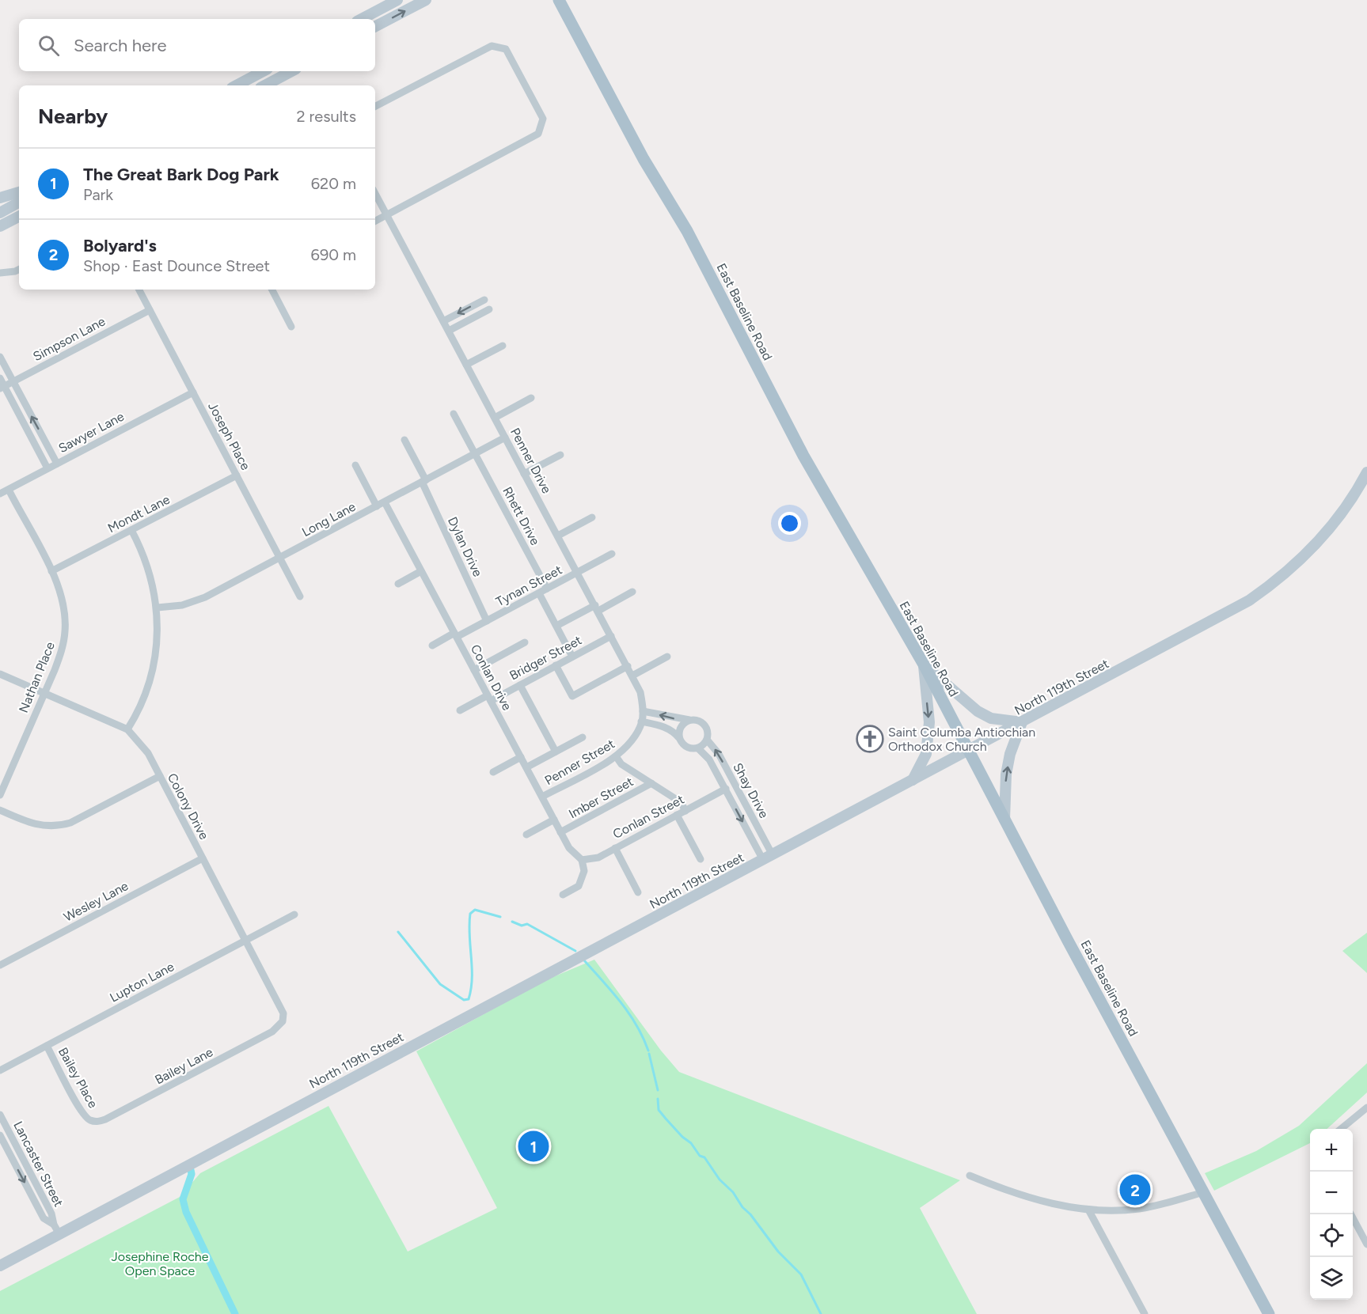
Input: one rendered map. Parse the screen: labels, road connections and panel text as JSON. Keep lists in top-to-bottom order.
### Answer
{
  "streets": {
    "main road": ["East Baseline Road"],
    "street": [
      "Simpson Lane",
      "Sawyer Lane",
      "Joseph Place",
      "Penner Drive",
      "Mondt Lane",
      "Rhett Drive",
      "Long Lane",
      "Dylan Drive",
      "Tynan Street",
      "Bridger Street",
      "Nathan Place",
      "Conlan Drive",
      "North 119th Street",
      "Penner Street",
      "Shay Drive",
      "Imber Street",
      "Colony Drive",
      "Conlan Street",
      "Wesley Lane",
      "Lupton Lane",
      "Bailey Lane",
      "Bailey Place",
      "Lancaster Street"
    ]
  },
  "crossings": [
    ["East Baseline Road", "North 119th Street"],
    ["Simpson Lane", "Joseph Place"],
    ["Sawyer Lane", "Joseph Place"],
    ["Sawyer Lane", "Nathan Place"],
    ["Joseph Place", "Mondt Lane"],
    ["Joseph Place", "Long Lane"],
    ["Penner Drive", "Long Lane"],
    ["Penner Drive", "Tynan Street"],
    ["Penner Drive", "Bridger Street"],
    ["Penner Drive", "Penner Street"],
    ["Penner Drive", "Shay Drive"],
    ["Mondt Lane", "Nathan Place"],
    ["Rhett Drive", "Long Lane"],
    ["Rhett Drive", "Tynan Street"],
    ["Long Lane", "Dylan Drive"],
    ["Long Lane", "Conlan Drive"],
    ["Dylan Drive", "Tynan Street"],
    ["Tynan Street", "Conlan Drive"],
    ["Bridger Street", "Conlan Drive"],
    ["Nathan Place", "Colony Drive"],
    ["Conlan Drive", "Penner Street"],
    ["Conlan Drive", "Imber Street"],
    ["Conlan Drive", "Conlan Street"],
    ["North 119th Street", "Shay Drive"],
    ["North 119th Street", "Lancaster Street"],
    ["Penner Street", "Shay Drive"],
    ["Shay Drive", "Conlan Street"],
    ["Colony Drive", "Wesley Lane"],
    ["Colony Drive", "Lupton Lane"],
    ["Colony Drive", "Bailey Lane"],
    ["Lupton Lane", "Bailey Place"],
    ["Bailey Lane", "Bailey Place"]
  ],
  "parks": ["Josephine Roche Open Space"],
  "places": {
    "church": ["Saint Columba Antiochian Orthodox Church"]
  },
  "page": {
    "search": "Search here",
    "heading": ["Nearby", "2 results"],
    "list": [
      {
        "mark": "1",
        "name": "The Great Bark Dog Park",
        "note": "Park",
        "value": "620 m"
      },
      {
        "mark": "2",
        "name": "Bolyard's",
        "note": "Shop · East Dounce Street",
        "value": "690 m"
      }
    ],
    "map_buttons": ["+", "−"],
    "pins": ["1", "2"]
  }
}
